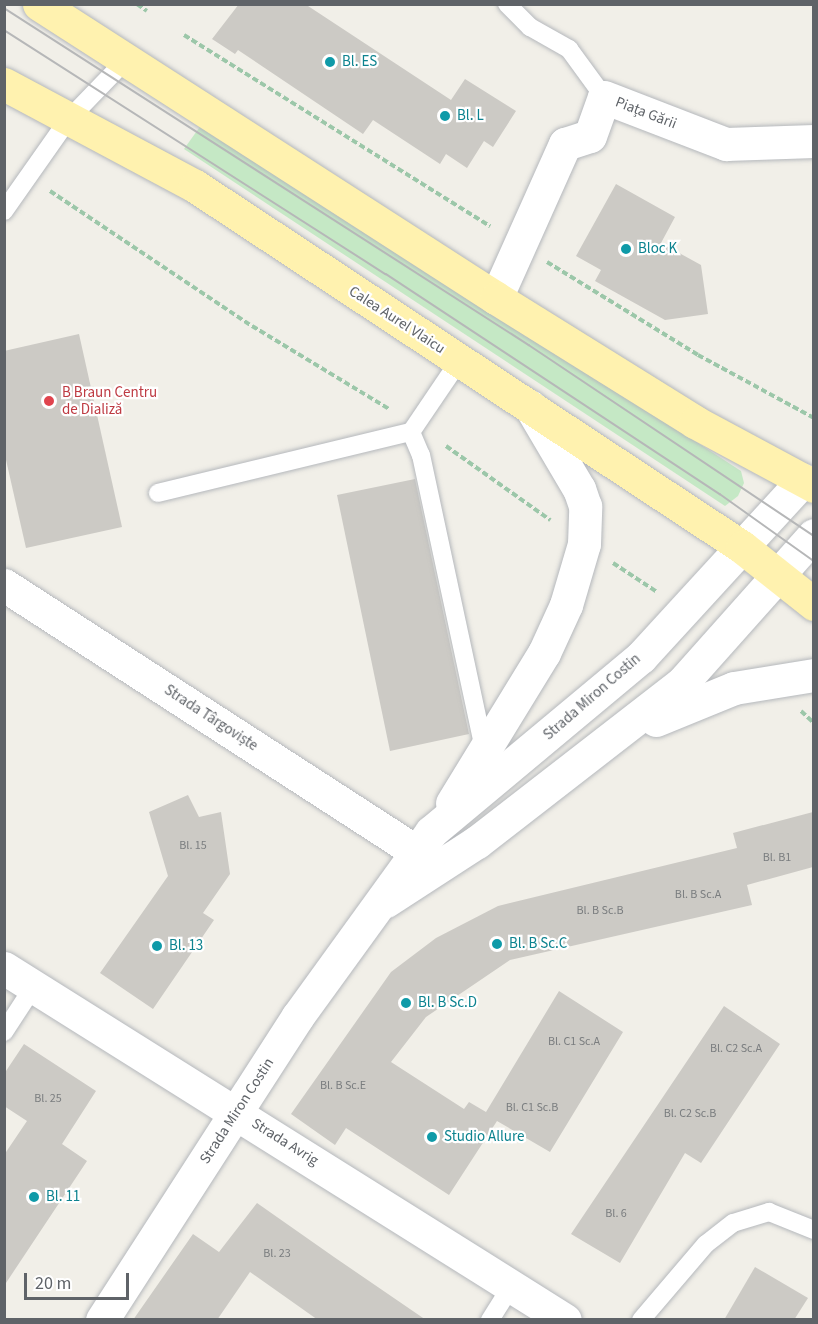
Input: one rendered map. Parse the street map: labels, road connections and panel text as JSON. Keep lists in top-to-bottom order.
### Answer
{
  "streets": {
    "main road": [
      "Piața Gării",
      "Calea Aurel Vlaicu",
      "Strada Miron Costin",
      "Strada Târgoviște",
      "Strada Avrig"
    ]
  },
  "crossings": [
    ["Calea Aurel Vlaicu", "Strada Miron Costin"],
    ["Strada Miron Costin", "Strada Târgoviște"],
    ["Strada Miron Costin", "Strada Avrig"]
  ],
  "places": [
    "Bl. ES",
    "Bl. L",
    "Bloc K",
    "B Braun Centru de Dializă",
    "Bl. B Sc.C",
    "Bl. 13",
    "Bl. B Sc.D",
    "Studio Allure",
    "Bl. 11"
  ],
  "house_numbers": [
    "Bl. 15",
    "Bl. B1",
    "Bl. B Sc.A",
    "Bl. B Sc.B",
    "Bl. C1 Sc.A",
    "Bl. C2 Sc.A",
    "Bl. B Sc.E",
    "Bl. 25",
    "Bl. C1 Sc.B",
    "Bl. C2 Sc.B",
    "Bl. 6",
    "Bl. 23"
  ],
  "scale_bar": "20 m"
}
